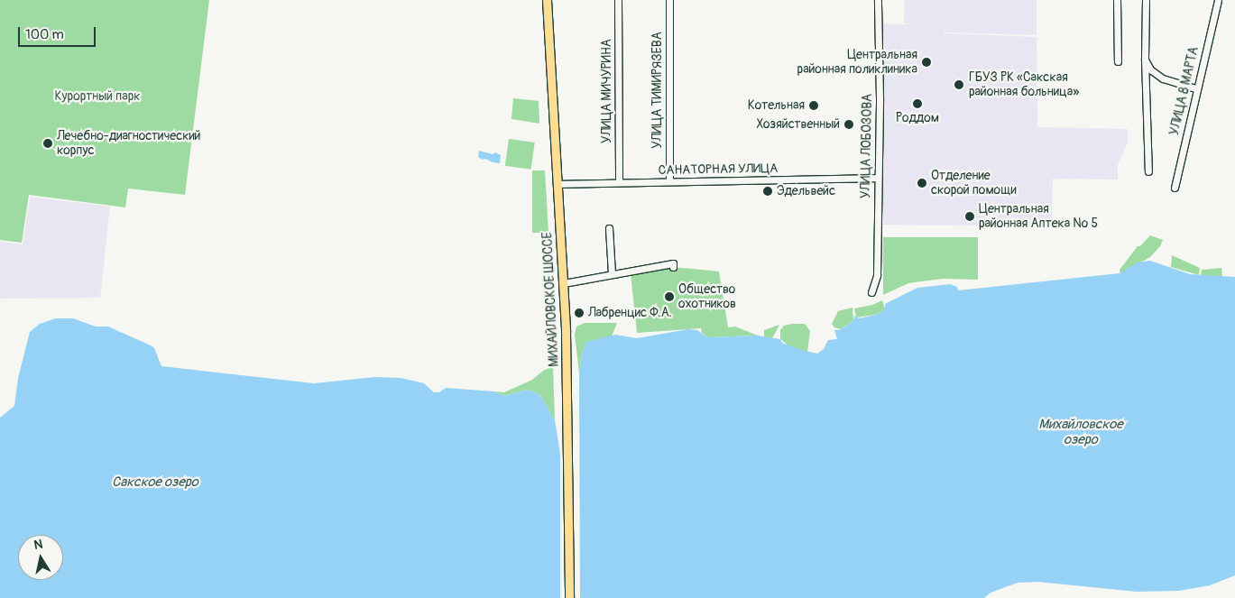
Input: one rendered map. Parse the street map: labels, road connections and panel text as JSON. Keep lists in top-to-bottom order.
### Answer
{
  "streets": {
    "main road": ["МИХАЙЛОВСКОЕ ШОССЕ"],
    "street": [
      "УЛИЦА ТИМИРЯЗЕВА",
      "УЛИЦА МИЧУРИНА",
      "УЛИЦА 8 МАРТА",
      "УЛИЦА ЛОБОЗОВА",
      "САНАТОРНАЯ УЛИЦА"
    ]
  },
  "crossings": [
    ["УЛИЦА ТИМИРЯЗЕВА", "САНАТОРНАЯ УЛИЦА"],
    ["УЛИЦА МИЧУРИНА", "САНАТОРНАЯ УЛИЦА"],
    ["УЛИЦА ЛОБОЗОВА", "САНАТОРНАЯ УЛИЦА"],
    ["САНАТОРНАЯ УЛИЦА", "МИХАЙЛОВСКОЕ ШОССЕ"]
  ],
  "water": ["Михайловское озеро", "Сакское озеро"],
  "parks": ["Курортный парк"],
  "places": [
    "Центральная районная поликлиника",
    "ГБУЗ РК «Сакская районная больница»",
    "Роддом",
    "Котельная",
    "Хозяйственный",
    "Лечебно-диагностический корпус",
    "Отделение скорой помощи",
    "Эдельвейс",
    "Центральная районная Аптека № 5",
    "Общество охотников",
    "Лабренцис Ф.А."
  ],
  "scale_bar": "100 m",
  "north": "top"
}
